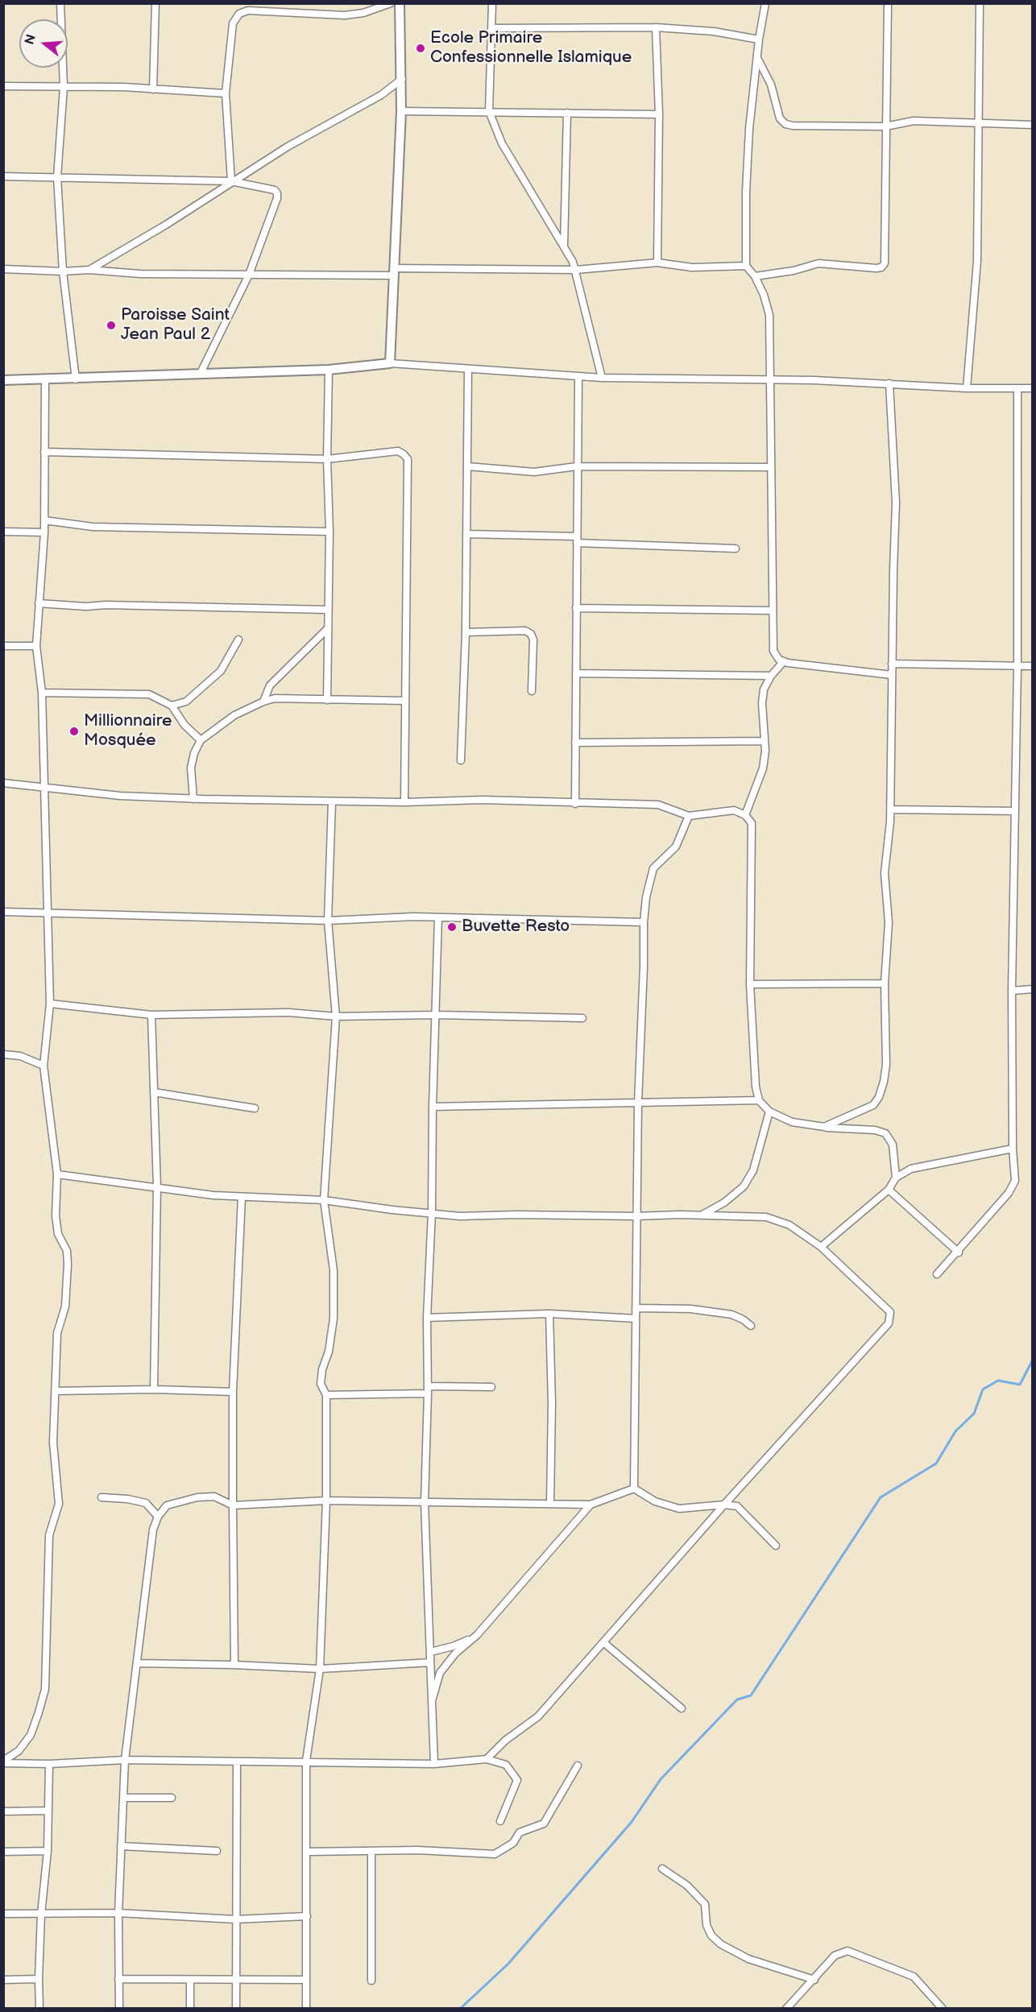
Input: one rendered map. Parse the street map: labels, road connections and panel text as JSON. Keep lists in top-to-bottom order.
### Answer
{
  "places": [
    "Ecole Primaire Confessionnelle Islamique",
    "Paroisse Saint Jean Paul 2",
    "Millionnaire Mosquée",
    "Buvette Resto"
  ],
  "north": "left"
}
